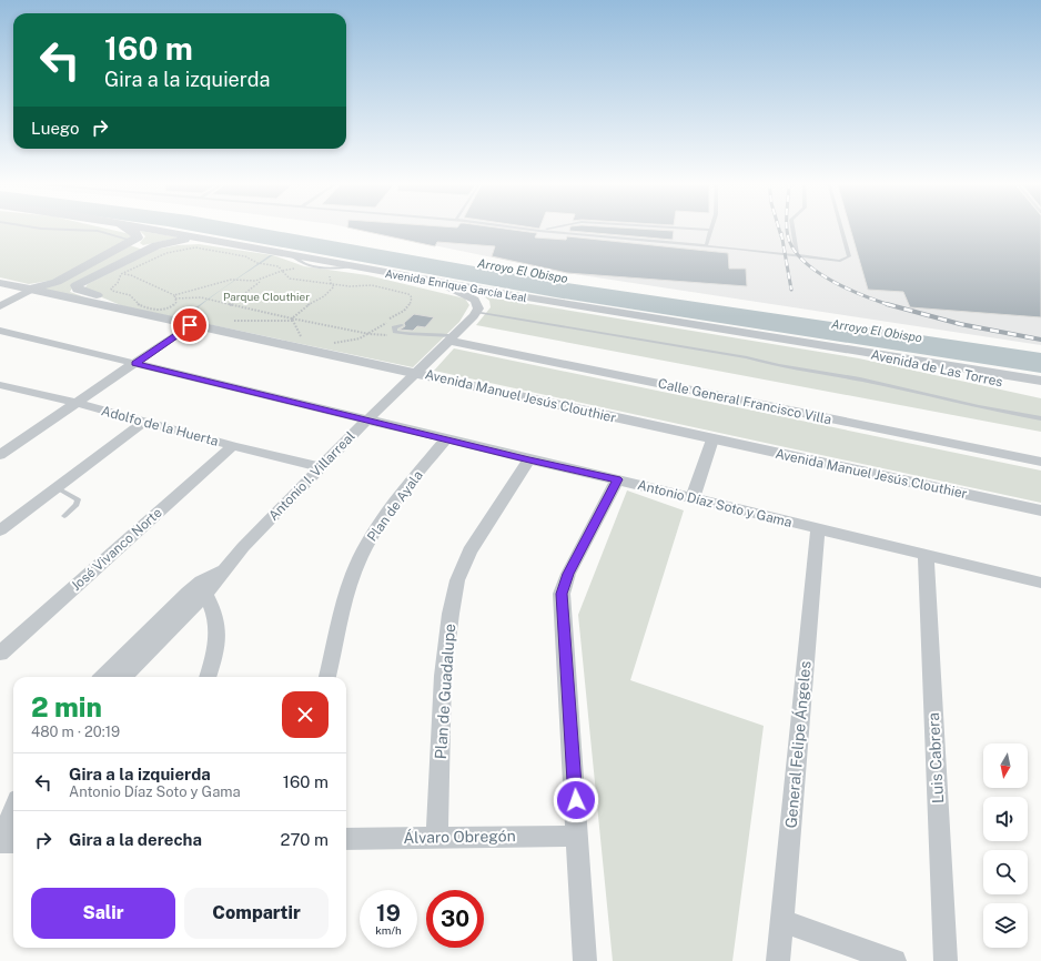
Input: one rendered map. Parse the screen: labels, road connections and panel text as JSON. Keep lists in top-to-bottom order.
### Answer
{
  "streets": {
    "street": [
      "Avenida Enrique García Leal",
      "Avenida de Las Torres",
      "Avenida Manuel Jesús Clouthier",
      "Calle General Francisco Villa",
      "Adolfo de la Huerta",
      "Antonio I. Villarreal",
      "Antonio Díaz Soto y Gama",
      "Plan de Ayala",
      "José Vivanco Norte",
      "Plan de Guadalupe",
      "General Felipe Ángeles",
      "Luis Cabrera",
      "Álvaro Obregón"
    ]
  },
  "crossings": [
    ["Avenida Enrique García Leal", "Avenida de Las Torres"],
    ["Avenida Manuel Jesús Clouthier", "Antonio I. Villarreal"],
    ["Calle General Francisco Villa", "Antonio I. Villarreal"],
    ["Adolfo de la Huerta", "Antonio I. Villarreal"],
    ["Adolfo de la Huerta", "José Vivanco Norte"],
    ["Antonio I. Villarreal", "Antonio Díaz Soto y Gama"],
    ["Antonio Díaz Soto y Gama", "Plan de Ayala"],
    ["Antonio Díaz Soto y Gama", "Plan de Guadalupe"],
    ["Antonio Díaz Soto y Gama", "General Felipe Ángeles"],
    ["Antonio Díaz Soto y Gama", "Luis Cabrera"],
    ["Plan de Guadalupe", "Álvaro Obregón"]
  ],
  "water": ["Arroyo El Obispo"],
  "parks": ["Parque Clouthier"],
  "north": "bottom",
  "page": {
    "turn": ["160 m", "Gira a la izquierda"],
    "then": "Luego",
    "heading": ["2 min", "480 m · 20:19"],
    "list": [
      {
        "name": "Gira a la izquierda",
        "note": "Antonio Díaz Soto y Gama",
        "value": "160 m"
      },
      {
        "name": "Gira a la derecha",
        "value": "270 m"
      }
    ],
    "buttons": ["Salir", "Compartir"],
    "speed": "19 km/h",
    "limit": "30"
  }
}
